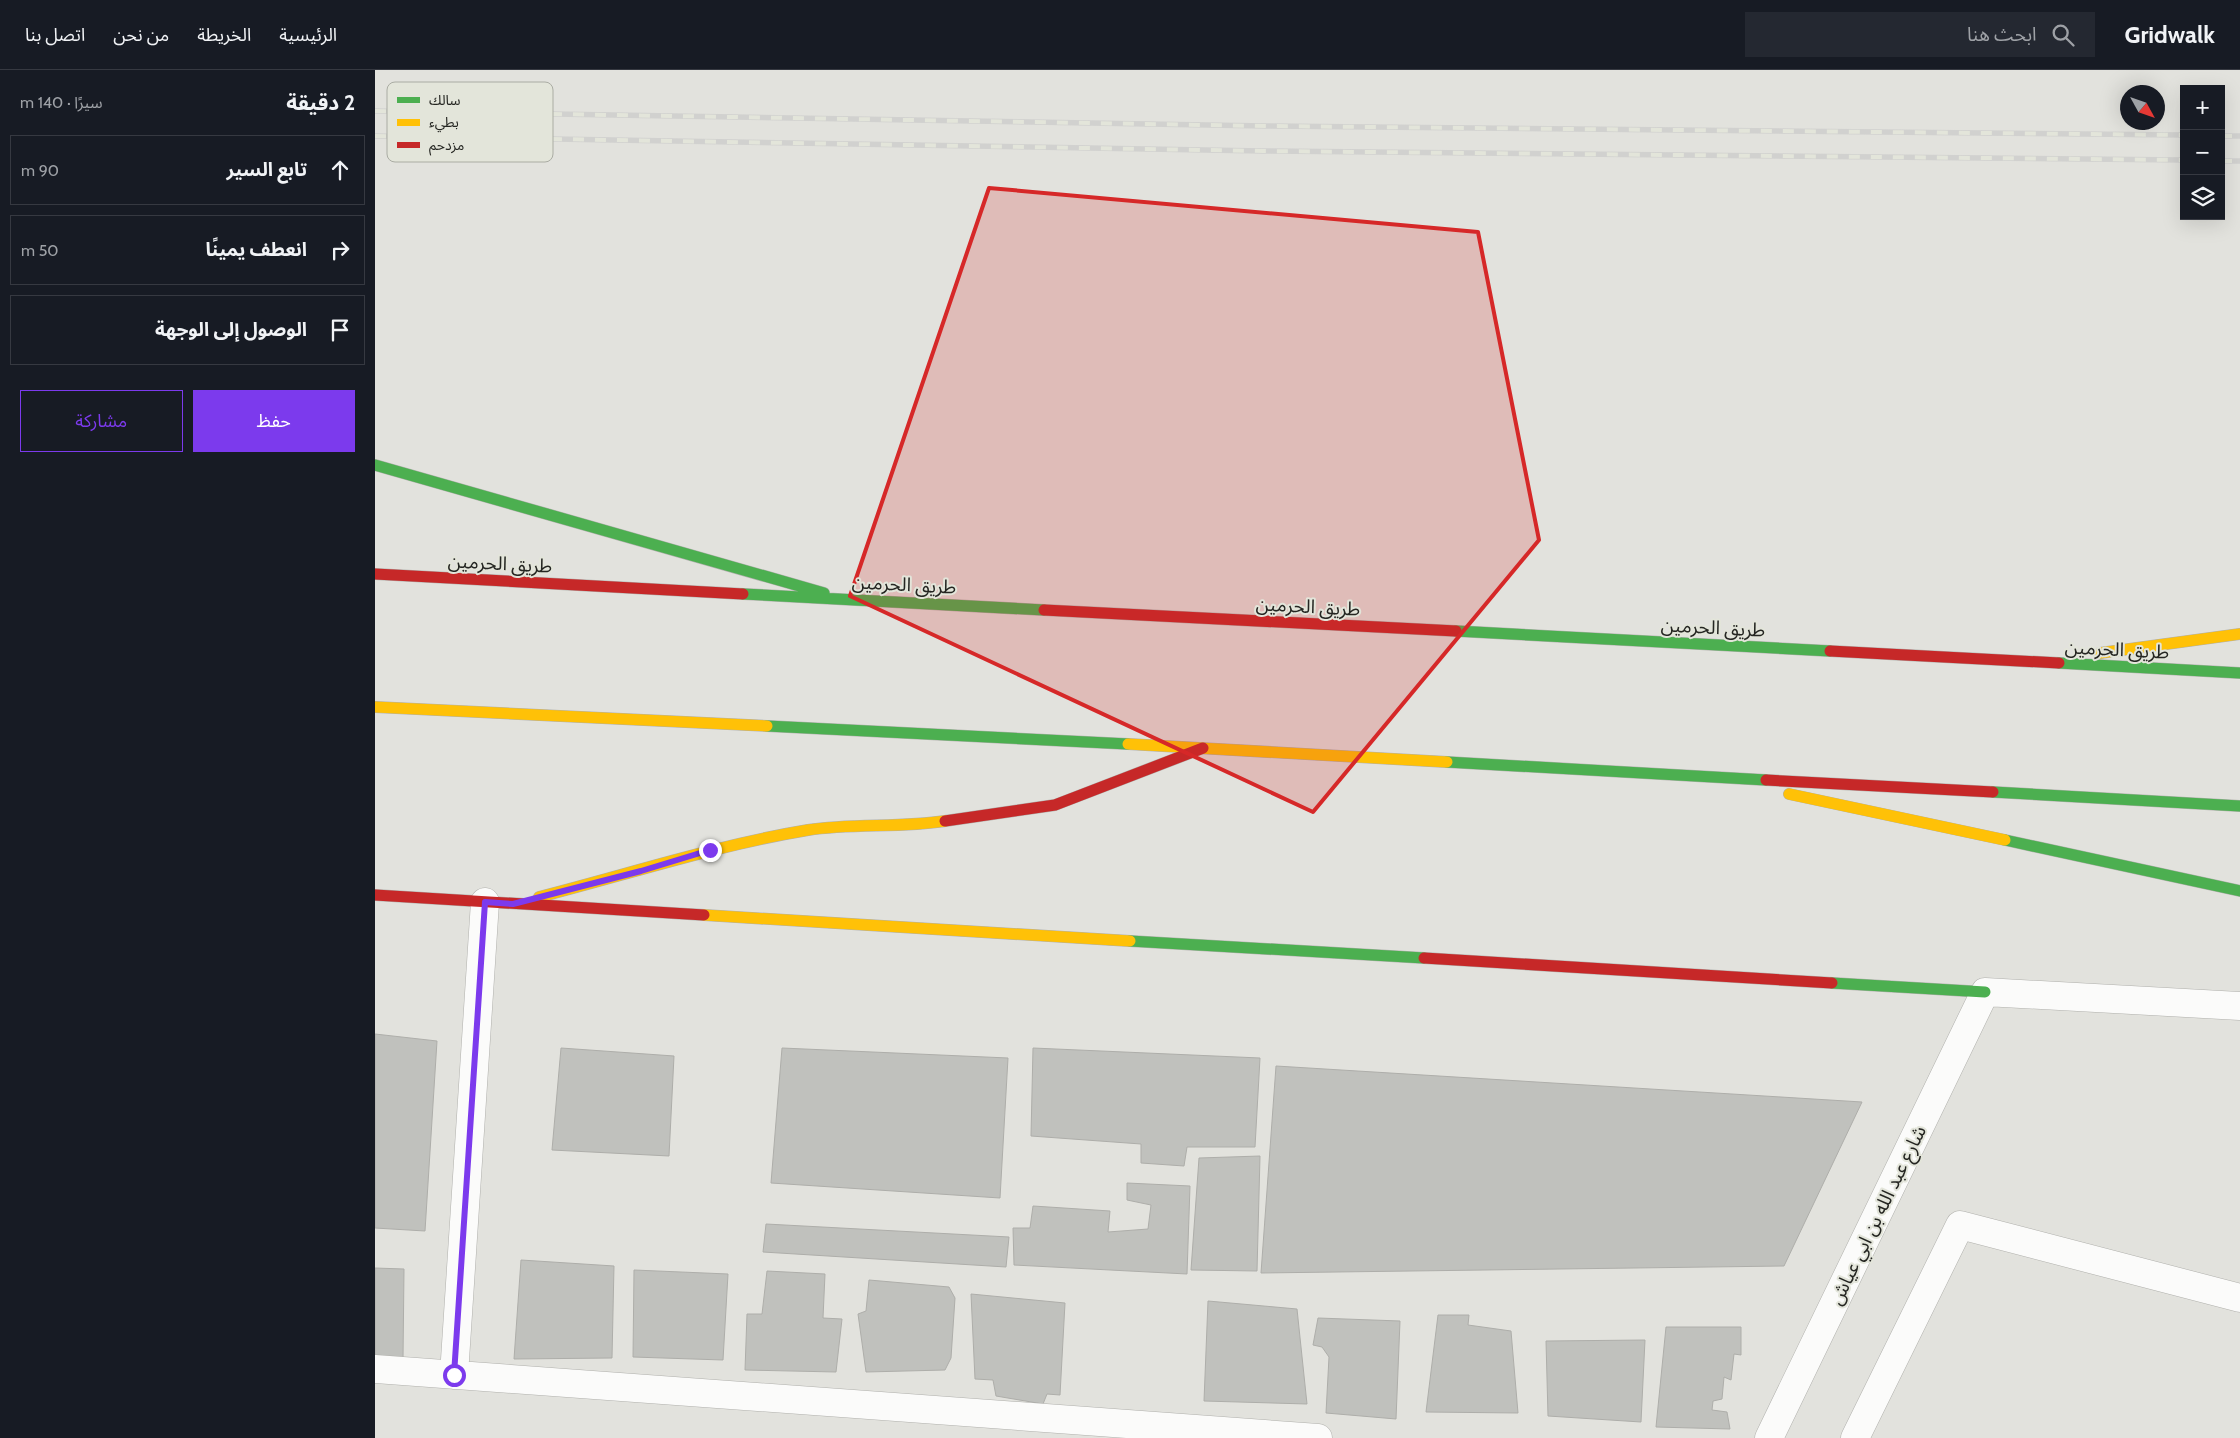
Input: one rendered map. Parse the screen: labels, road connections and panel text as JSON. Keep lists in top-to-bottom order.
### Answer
{
  "streets": {
    "main road": ["طريق الحرمين"],
    "street": ["شارع عبد الله بن ابي عياش"]
  },
  "legend": ["سالك", "بطيء", "مزدحم"],
  "north": "bottom right",
  "page": {
    "header": "Gridwalk",
    "search": "ابحث هنا",
    "nav": [
      "الرئيسية",
      "الخريطة",
      "من نحن",
      "اتصل بنا"
    ],
    "heading": ["2 دقيقة", "سيرًا · 140 m"],
    "map_buttons": ["+", "−"],
    "list": [
      ["تابع السير", "90 m"],
      ["انعطف يمينًا", "50 m"],
      "الوصول إلى الوجهة"
    ],
    "buttons": ["حفظ", "مشاركة"]
  }
}
